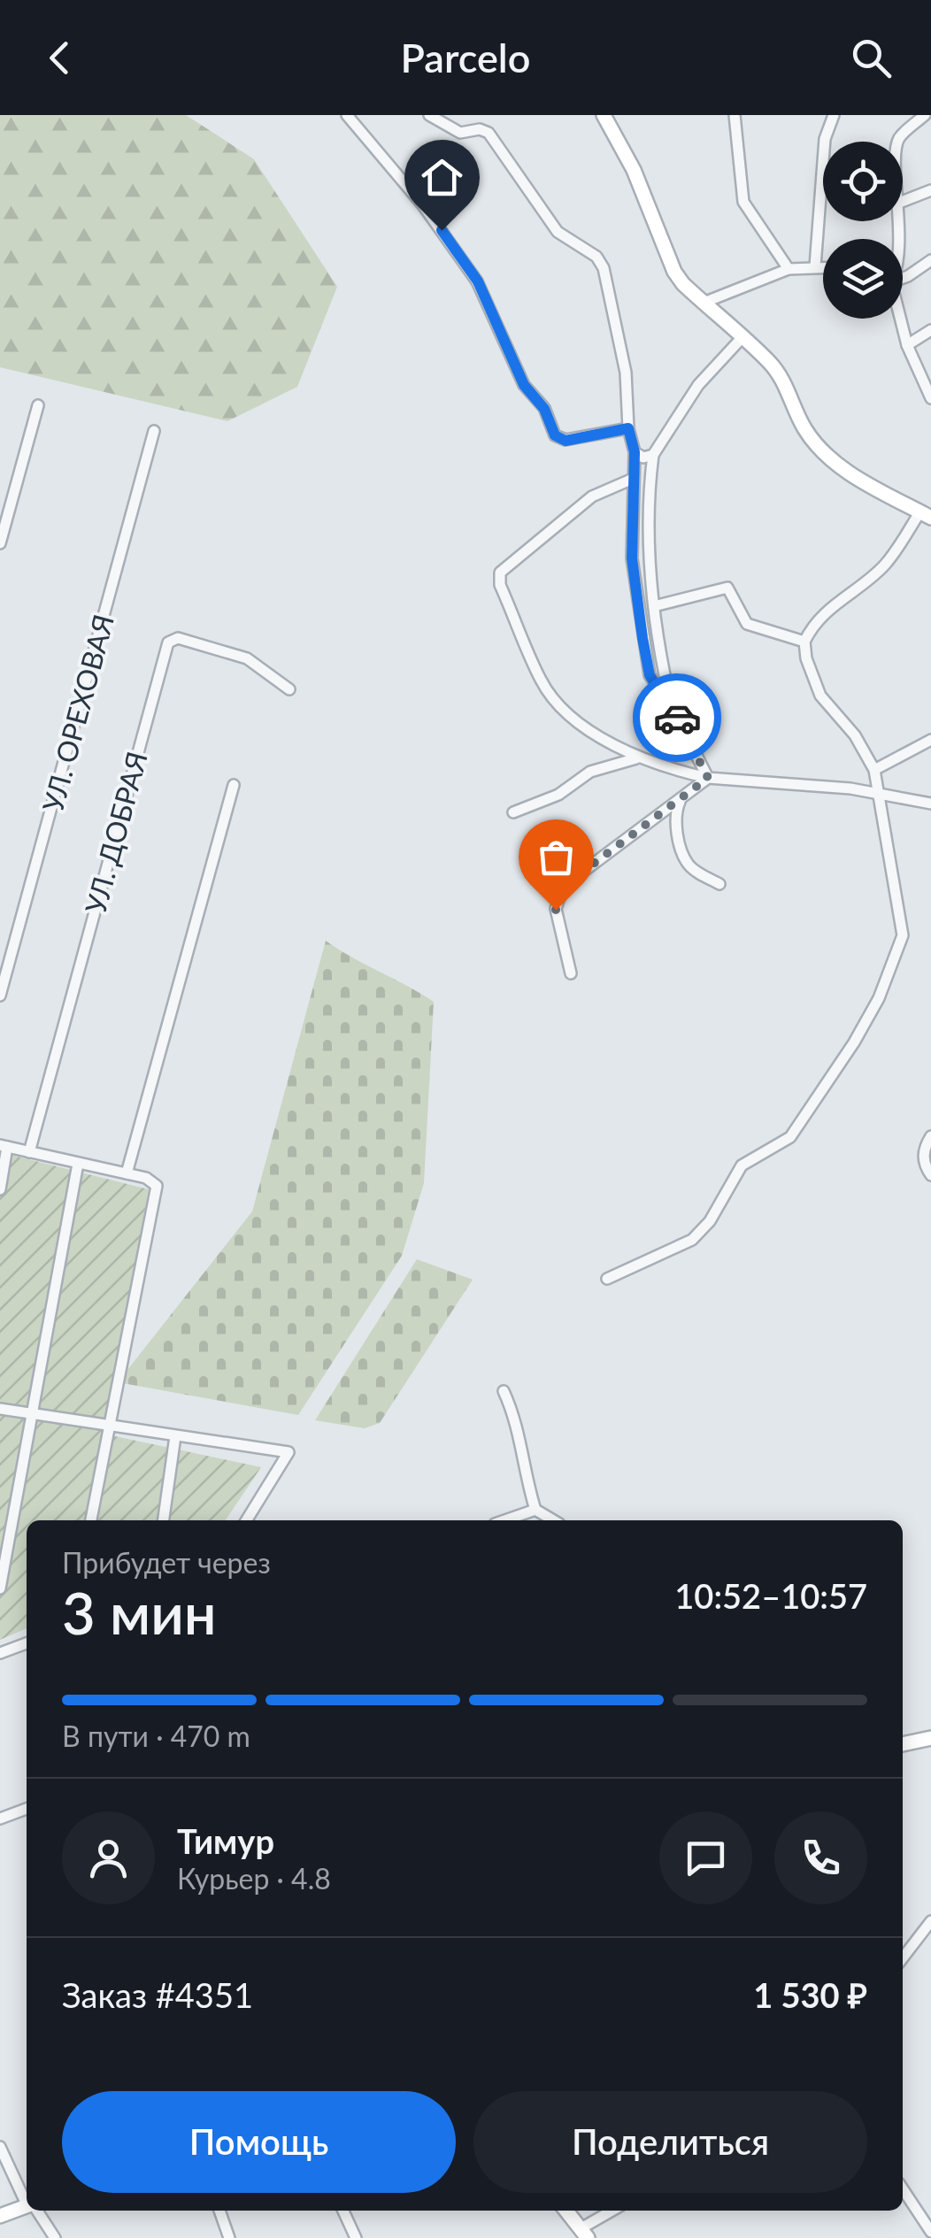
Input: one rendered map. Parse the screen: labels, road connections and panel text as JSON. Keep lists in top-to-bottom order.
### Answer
{
  "streets": {
    "street": ["УЛ. ОРЕХОВАЯ", "УЛ. ДОБРАЯ"]
  },
  "page": {
    "header": "Parcelo",
    "heading": ["3 мин", "Прибудет через", "10:52–10:57"],
    "panel": [
      "Тимур",
      "Курьер · 4.8",
      "Заказ #4351",
      "1 530 ₽"
    ],
    "bar": "В пути · 470 m",
    "buttons": ["Помощь", "Поделиться"]
  }
}
